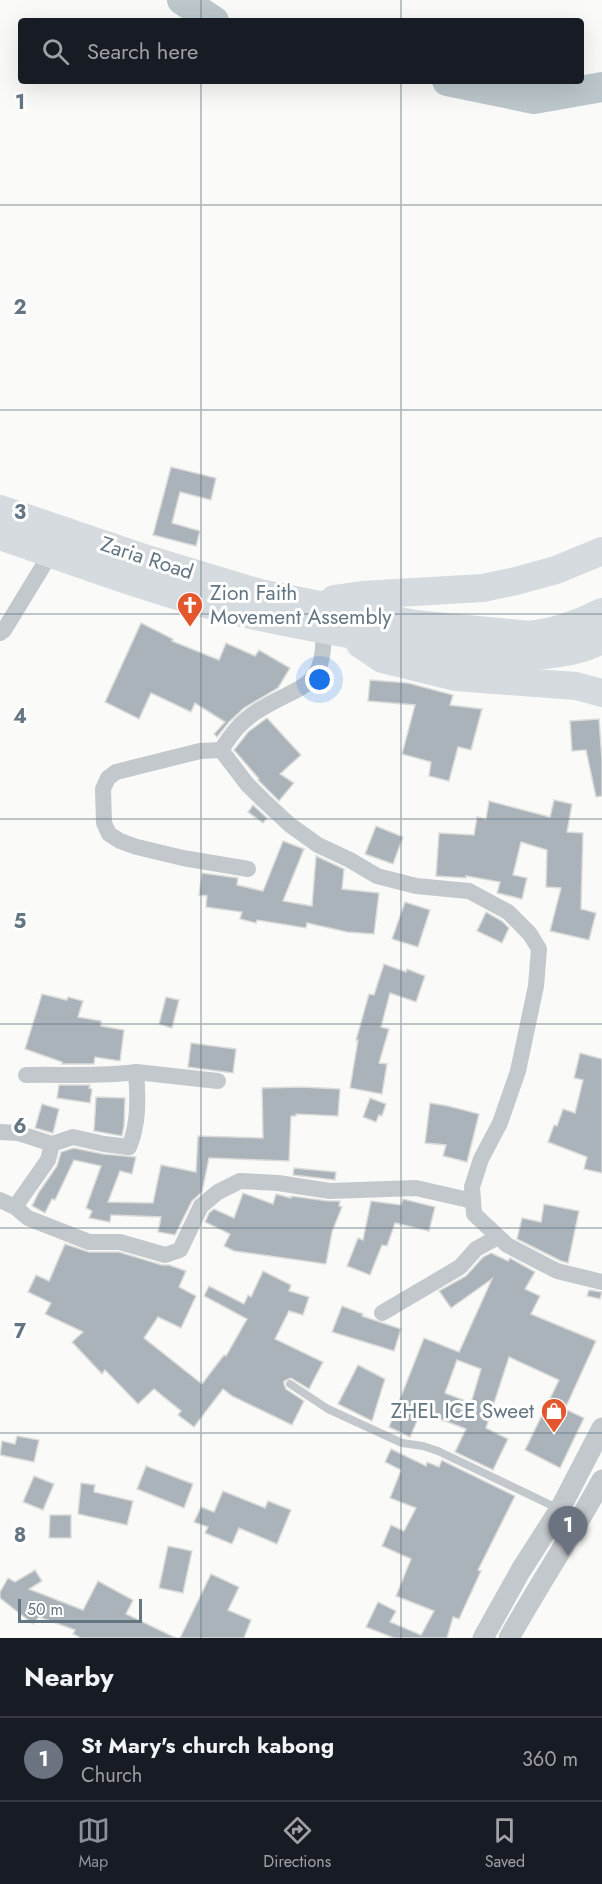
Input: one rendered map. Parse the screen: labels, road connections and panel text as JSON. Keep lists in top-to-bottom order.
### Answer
{
  "streets": {
    "highway": ["Zaria Road"]
  },
  "places": {
    "church": ["Zion Faith Movement Assembly"],
    "shop": ["ZHEL ICE Sweet"]
  },
  "scale_bar": "50 m",
  "page": {
    "search": "Search here",
    "pins": "1",
    "scale": "50 m",
    "heading": "Nearby",
    "list": [
      {
        "mark": "1",
        "name": "St Mary's church kabong",
        "note": "Church",
        "value": "360 m"
      }
    ],
    "nav": ["Map", "Directions", "Saved"]
  },
  "grid": {
    "rows": [
      "1",
      "2",
      "3",
      "4",
      "5",
      "6",
      "7",
      "8"
    ]
  }
}
